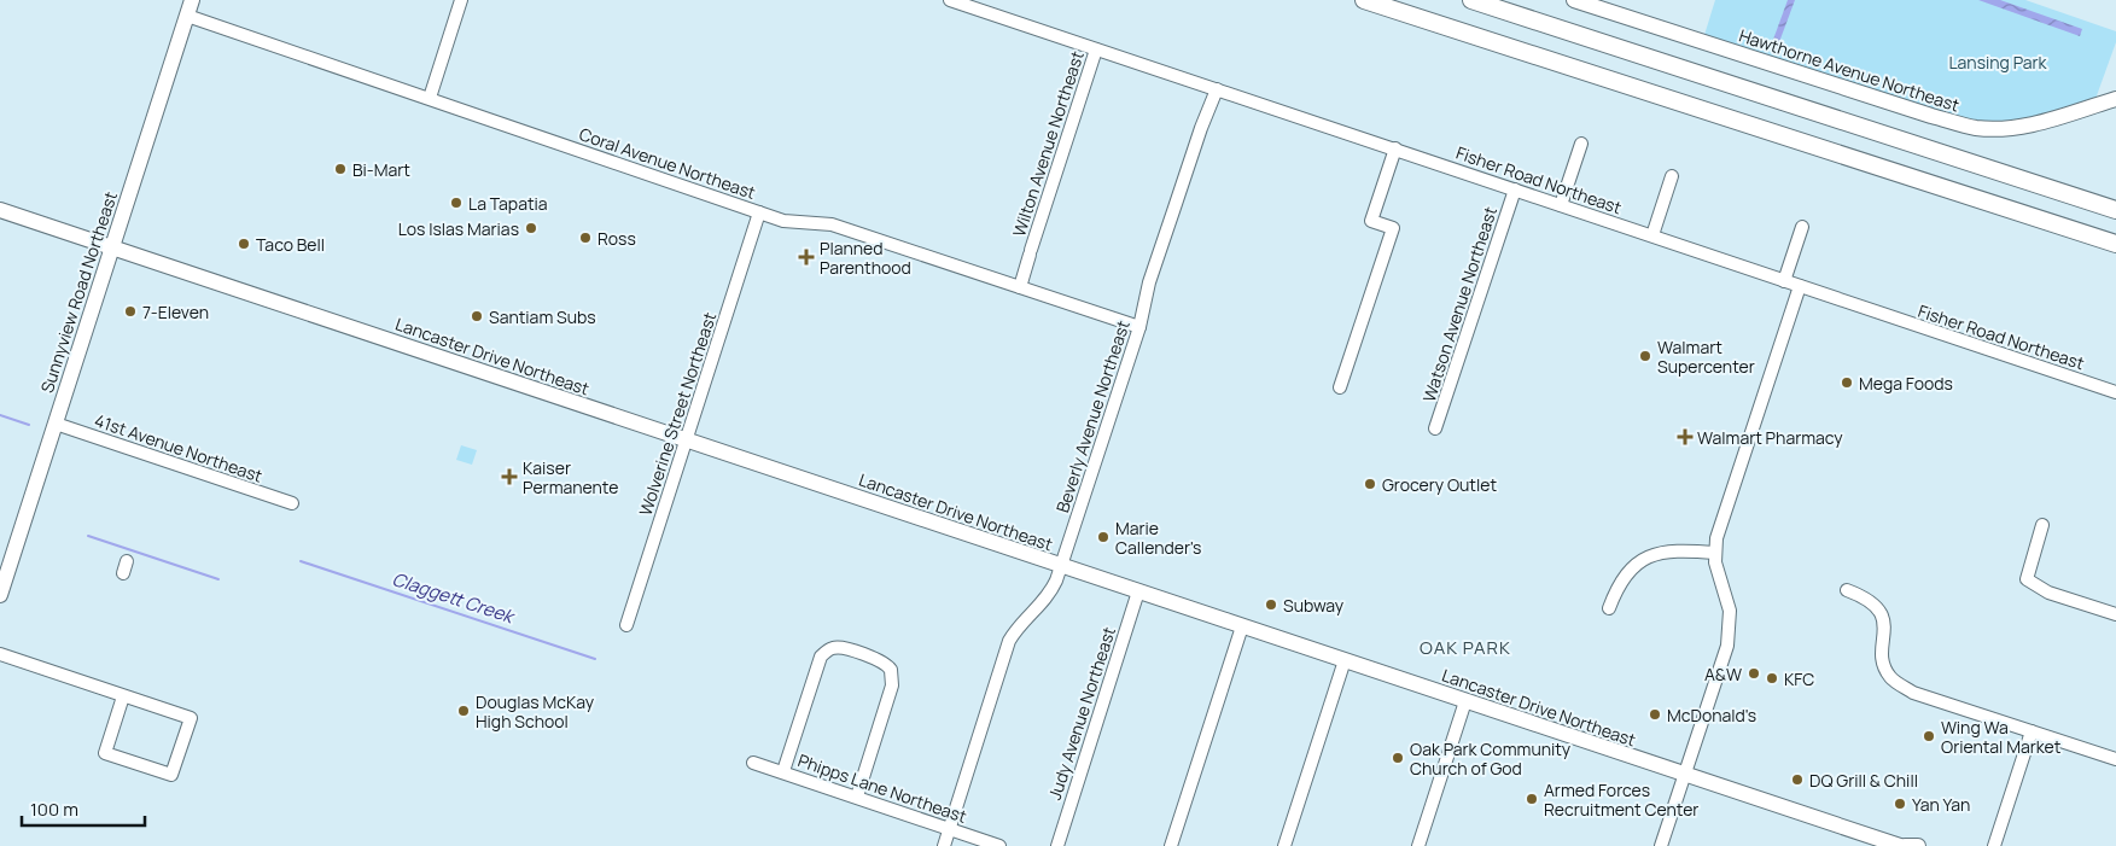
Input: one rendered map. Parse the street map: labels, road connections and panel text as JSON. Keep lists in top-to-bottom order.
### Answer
{
  "streets": {
    "main road": ["Hawthorne Avenue Northeast", "Sunnyview Road Northeast", "Lancaster Drive Northeast"],
    "street": [
      "Wilton Avenue Northeast",
      "Coral Avenue Northeast",
      "Fisher Road Northeast",
      "Watson Avenue Northeast",
      "Wolverine Street Northeast",
      "Beverly Avenue Northeast",
      "41st Avenue Northeast",
      "Judy Avenue Northeast",
      "Phipps Lane Northeast"
    ]
  },
  "crossings": [
    ["Wilton Avenue Northeast", "Coral Avenue Northeast"],
    ["Wilton Avenue Northeast", "Fisher Road Northeast"],
    ["Coral Avenue Northeast", "Sunnyview Road Northeast"],
    ["Coral Avenue Northeast", "Wolverine Street Northeast"],
    ["Coral Avenue Northeast", "Beverly Avenue Northeast"],
    ["Fisher Road Northeast", "Watson Avenue Northeast"],
    ["Fisher Road Northeast", "Beverly Avenue Northeast"],
    ["Sunnyview Road Northeast", "Lancaster Drive Northeast"],
    ["Sunnyview Road Northeast", "41st Avenue Northeast"],
    ["Lancaster Drive Northeast", "Wolverine Street Northeast"],
    ["Lancaster Drive Northeast", "Beverly Avenue Northeast"],
    ["Lancaster Drive Northeast", "Judy Avenue Northeast"],
    ["Beverly Avenue Northeast", "Phipps Lane Northeast"]
  ],
  "districts": ["OAK PARK"],
  "water": ["Claggett Creek"],
  "parks": ["Lansing Park"],
  "places": {
    "other": [
      "Bi-Mart",
      "La Tapatia",
      "Los Islas Marias",
      "Ross",
      "Taco Bell",
      "7-Eleven",
      "Santiam Subs",
      "Walmart Supercenter",
      "Mega Foods",
      "Grocery Outlet",
      "Marie Callender's",
      "Subway",
      "A&W",
      "KFC",
      "Douglas McKay High School",
      "McDonald's",
      "Wing Wa Oriental Market",
      "Oak Park Community Church of God",
      "DQ Grill & Chill",
      "Armed Forces Recruitment Center",
      "Yan Yan"
    ],
    "health": ["Planned Parenthood", "Walmart Pharmacy", "Kaiser Permanente"]
  },
  "scale_bar": "100 m"
}
